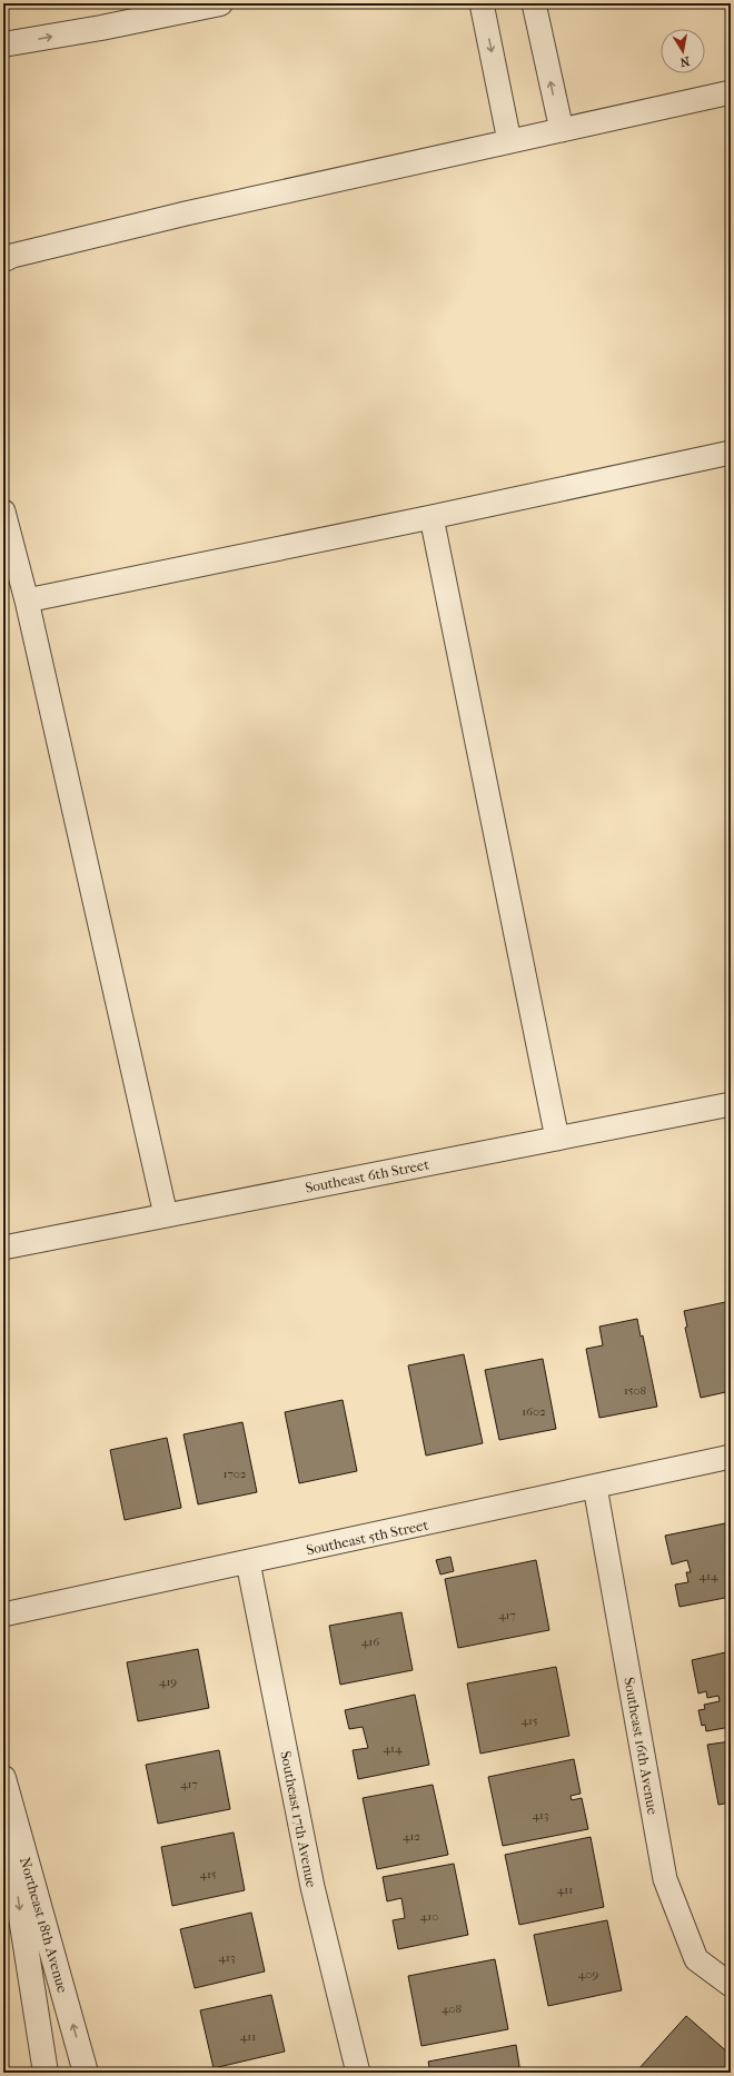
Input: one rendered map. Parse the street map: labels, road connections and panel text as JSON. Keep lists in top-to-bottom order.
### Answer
{
  "streets": {
    "street": [
      "Southeast 6th Street",
      "Southeast 5th Street",
      "Southeast 16th Avenue",
      "Southeast 17th Avenue",
      "Northeast 18th Avenue"
    ]
  },
  "crossings": [
    ["Southeast 5th Street", "Southeast 16th Avenue"],
    ["Southeast 5th Street", "Southeast 17th Avenue"]
  ],
  "house_numbers": [
    "1508",
    "1602",
    "1702",
    "414",
    "417",
    "416",
    "419",
    "415",
    "414",
    "417",
    "413",
    "412",
    "415",
    "411",
    "410",
    "413",
    "409",
    "408",
    "411"
  ],
  "north": "bottom"
}
